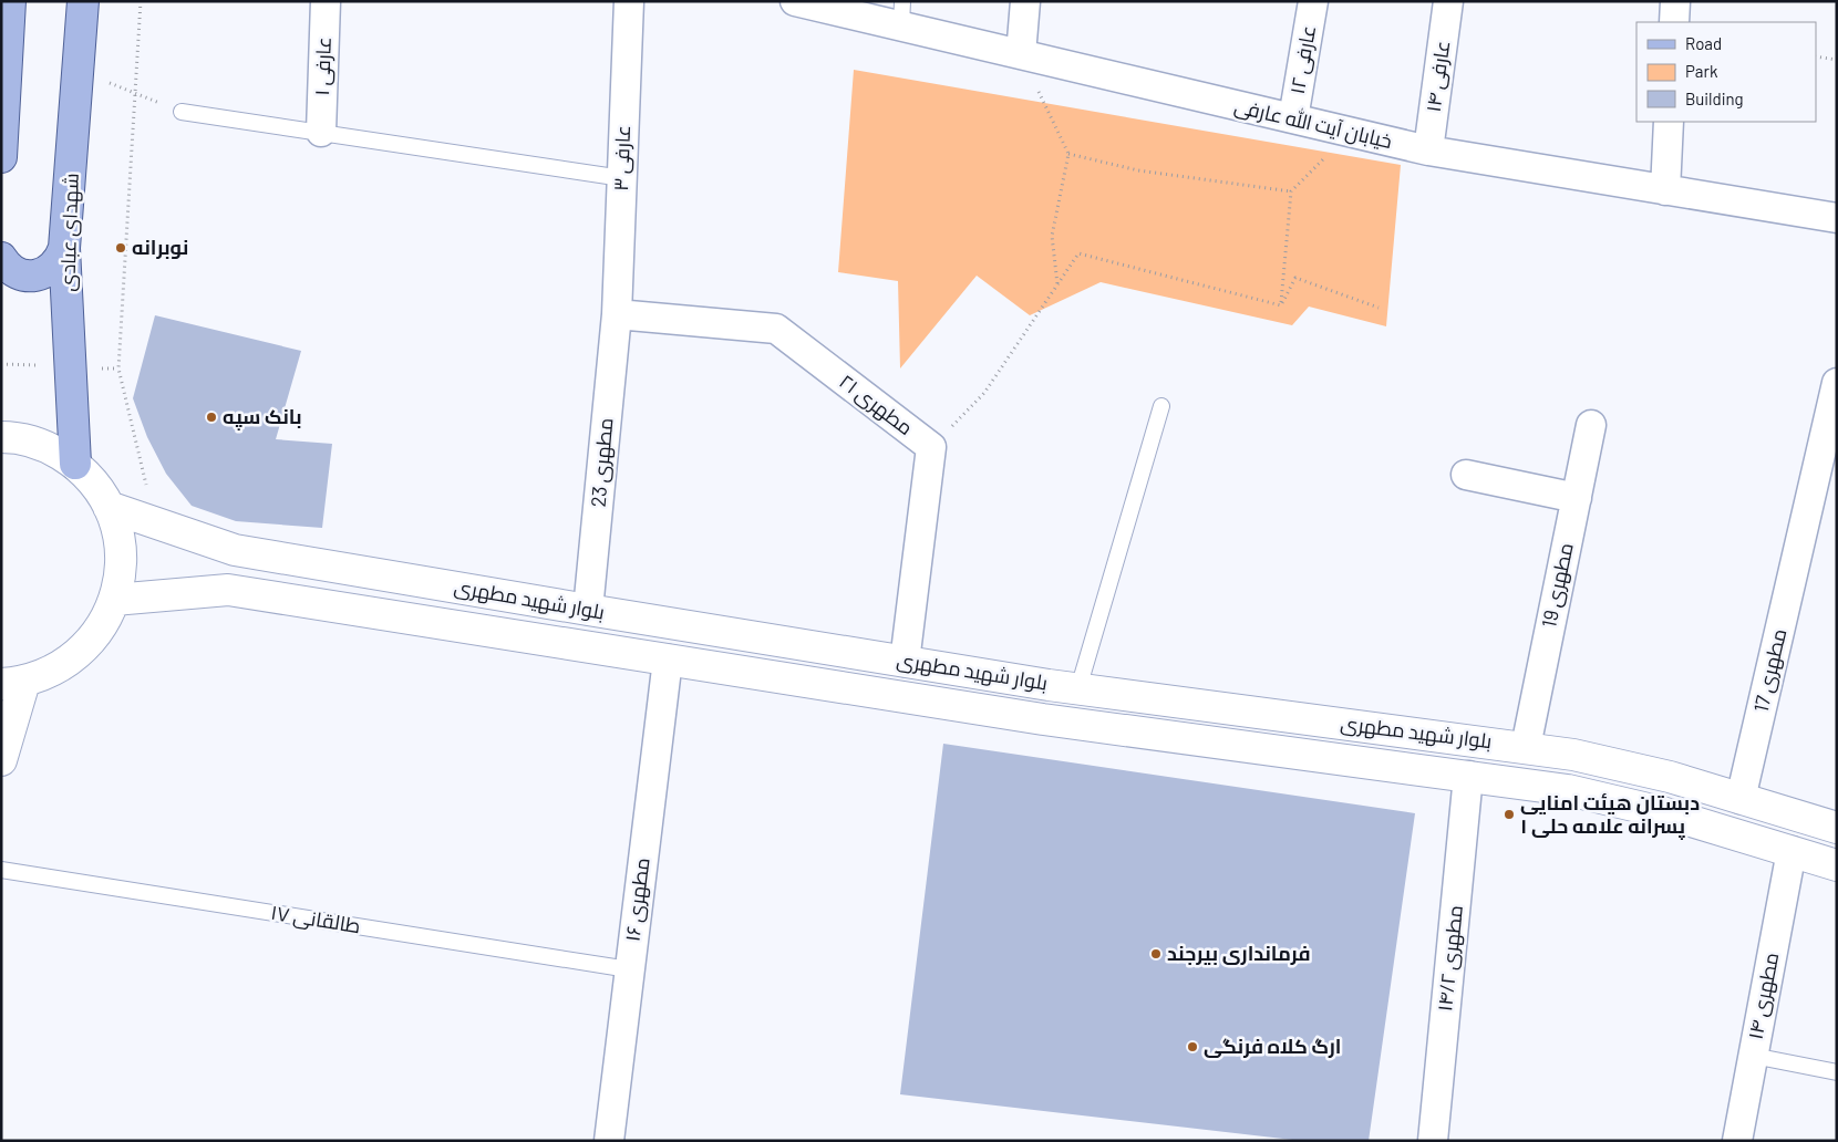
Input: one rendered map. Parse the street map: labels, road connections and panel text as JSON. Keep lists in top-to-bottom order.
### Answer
{
  "streets": {
    "main road": ["شهدای عبادی", "بلوار شهید مطهری"],
    "street": [
      "عارفی ۱۲",
      "عارفی ۱",
      "عارفی ۱۴",
      "خیابان آیت الله عارفی",
      "عارفی ۳",
      "مطهری ۲۱",
      "مطهری 23",
      "مطهری 19",
      "مطهری 17",
      "مطهری ۱۶",
      "مطهری ۱۴/۲",
      "مطهری ۱۴"
    ],
    "lane": ["طالقانی ۱۷"]
  },
  "crossings": [
    ["عارفی ۱۲", "خیابان آیت الله عارفی"],
    ["عارفی ۱۴", "خیابان آیت الله عارفی"],
    ["عارفی ۳", "مطهری ۲۱"],
    ["عارفی ۳", "مطهری 23"],
    ["مطهری ۲۱", "مطهری 23"],
    ["مطهری ۲۱", "بلوار شهید مطهری"],
    ["مطهری 23", "بلوار شهید مطهری"],
    ["مطهری 19", "بلوار شهید مطهری"],
    ["بلوار شهید مطهری", "مطهری 17"],
    ["بلوار شهید مطهری", "مطهری ۱۶"],
    ["بلوار شهید مطهری", "مطهری ۱۴/۲"],
    ["بلوار شهید مطهری", "مطهری ۱۴"],
    ["مطهری ۱۶", "طالقانی ۱۷"]
  ],
  "places": [
    "نوبرانه",
    "بانک سپه",
    "دبستان هیئت امنایی پسرانه علامه حلی ۱",
    "فرمانداری بیرجند",
    "ارگ کلاه فرنگی"
  ],
  "legend": ["Road", "Park", "Building"]
}
